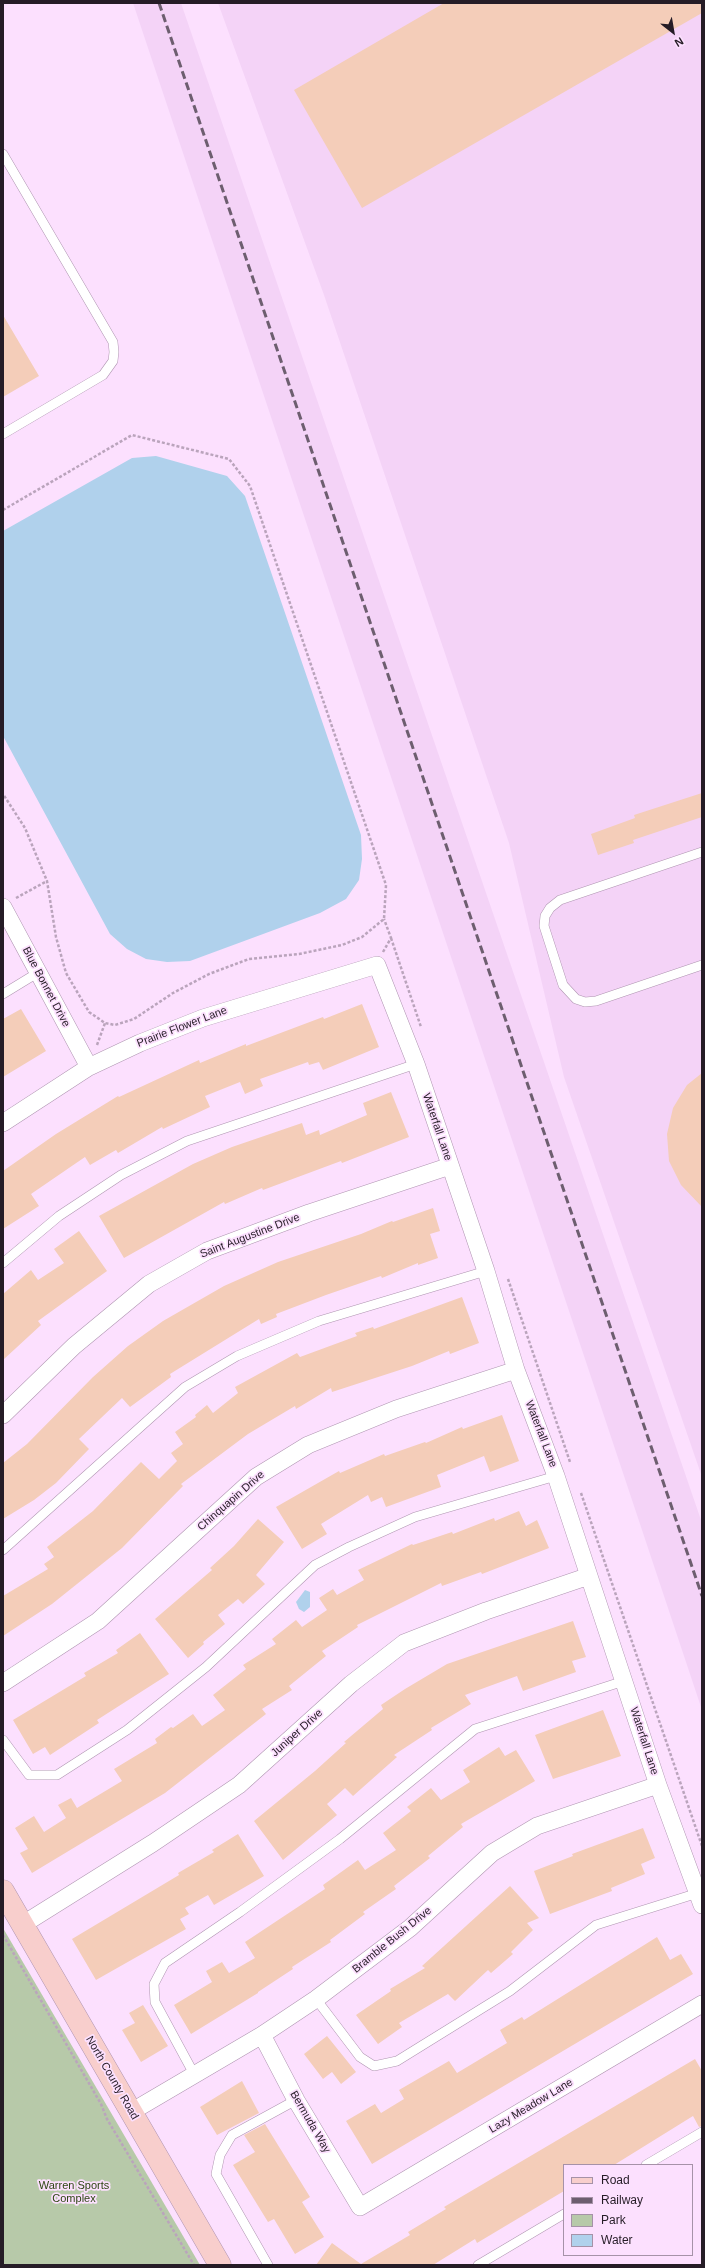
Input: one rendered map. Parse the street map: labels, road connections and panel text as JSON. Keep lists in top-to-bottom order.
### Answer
{
  "streets": {
    "street": [
      "Blue Bonnet Drive",
      "Prairie Flower Lane",
      "Waterfall Lane",
      "Saint Augustine Drive",
      "Chinquapin Drive",
      "Juniper Drive",
      "Bramble Bush Drive",
      "North County Road",
      "Lazy Meadow Lane",
      "Bermuda Way"
    ]
  },
  "crossings": [
    ["Blue Bonnet Drive", "Prairie Flower Lane"],
    ["Prairie Flower Lane", "Waterfall Lane"],
    ["Waterfall Lane", "Saint Augustine Drive"],
    ["Waterfall Lane", "Chinquapin Drive"],
    ["Waterfall Lane", "Juniper Drive"],
    ["Waterfall Lane", "Bramble Bush Drive"],
    ["Juniper Drive", "North County Road"],
    ["Bramble Bush Drive", "North County Road"],
    ["Bramble Bush Drive", "Bermuda Way"],
    ["Lazy Meadow Lane", "Bermuda Way"]
  ],
  "parks": ["Warren Sports Complex"],
  "legend": [
    "Road",
    "Railway",
    "Park",
    "Water"
  ],
  "north": "bottom right"
}
